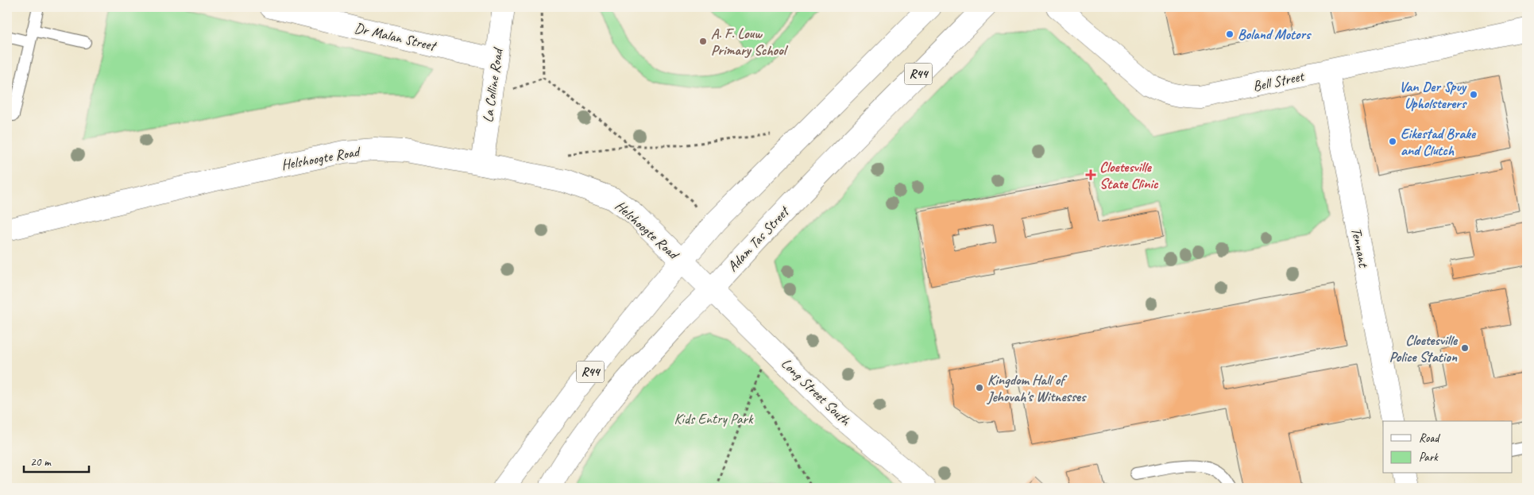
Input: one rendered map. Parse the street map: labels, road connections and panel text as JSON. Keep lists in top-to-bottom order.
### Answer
{
  "streets": {
    "main road": [
      "Dr Malan Street",
      "R44",
      "Bell Street",
      "La Colline Road",
      "Helshoogte Road",
      "Adam Tas Street",
      "Tennant",
      "Long Street South"
    ]
  },
  "crossings": [
    ["Dr Malan Street", "La Colline Road"],
    ["R44", "Helshoogte Road"],
    ["Bell Street", "Tennant"],
    ["La Colline Road", "Helshoogte Road"],
    ["Helshoogte Road", "Adam Tas Street"],
    ["Helshoogte Road", "Long Street South"],
    ["Adam Tas Street", "Long Street South"]
  ],
  "parks": ["Kids Entry Park"],
  "places": {
    "other": [
      "Boland Motors",
      "A. F. Louw Primary School",
      "Van Der Spuy Upholsterers",
      "Eikestad Brake and Clutch",
      "Cloetesville Police Station",
      "Kingdom Hall of Jehovah's Witnesses"
    ],
    "health": ["Cloetesville State Clinic"]
  },
  "legend": ["Road", "Park"],
  "scale_bar": "20 m"
}
